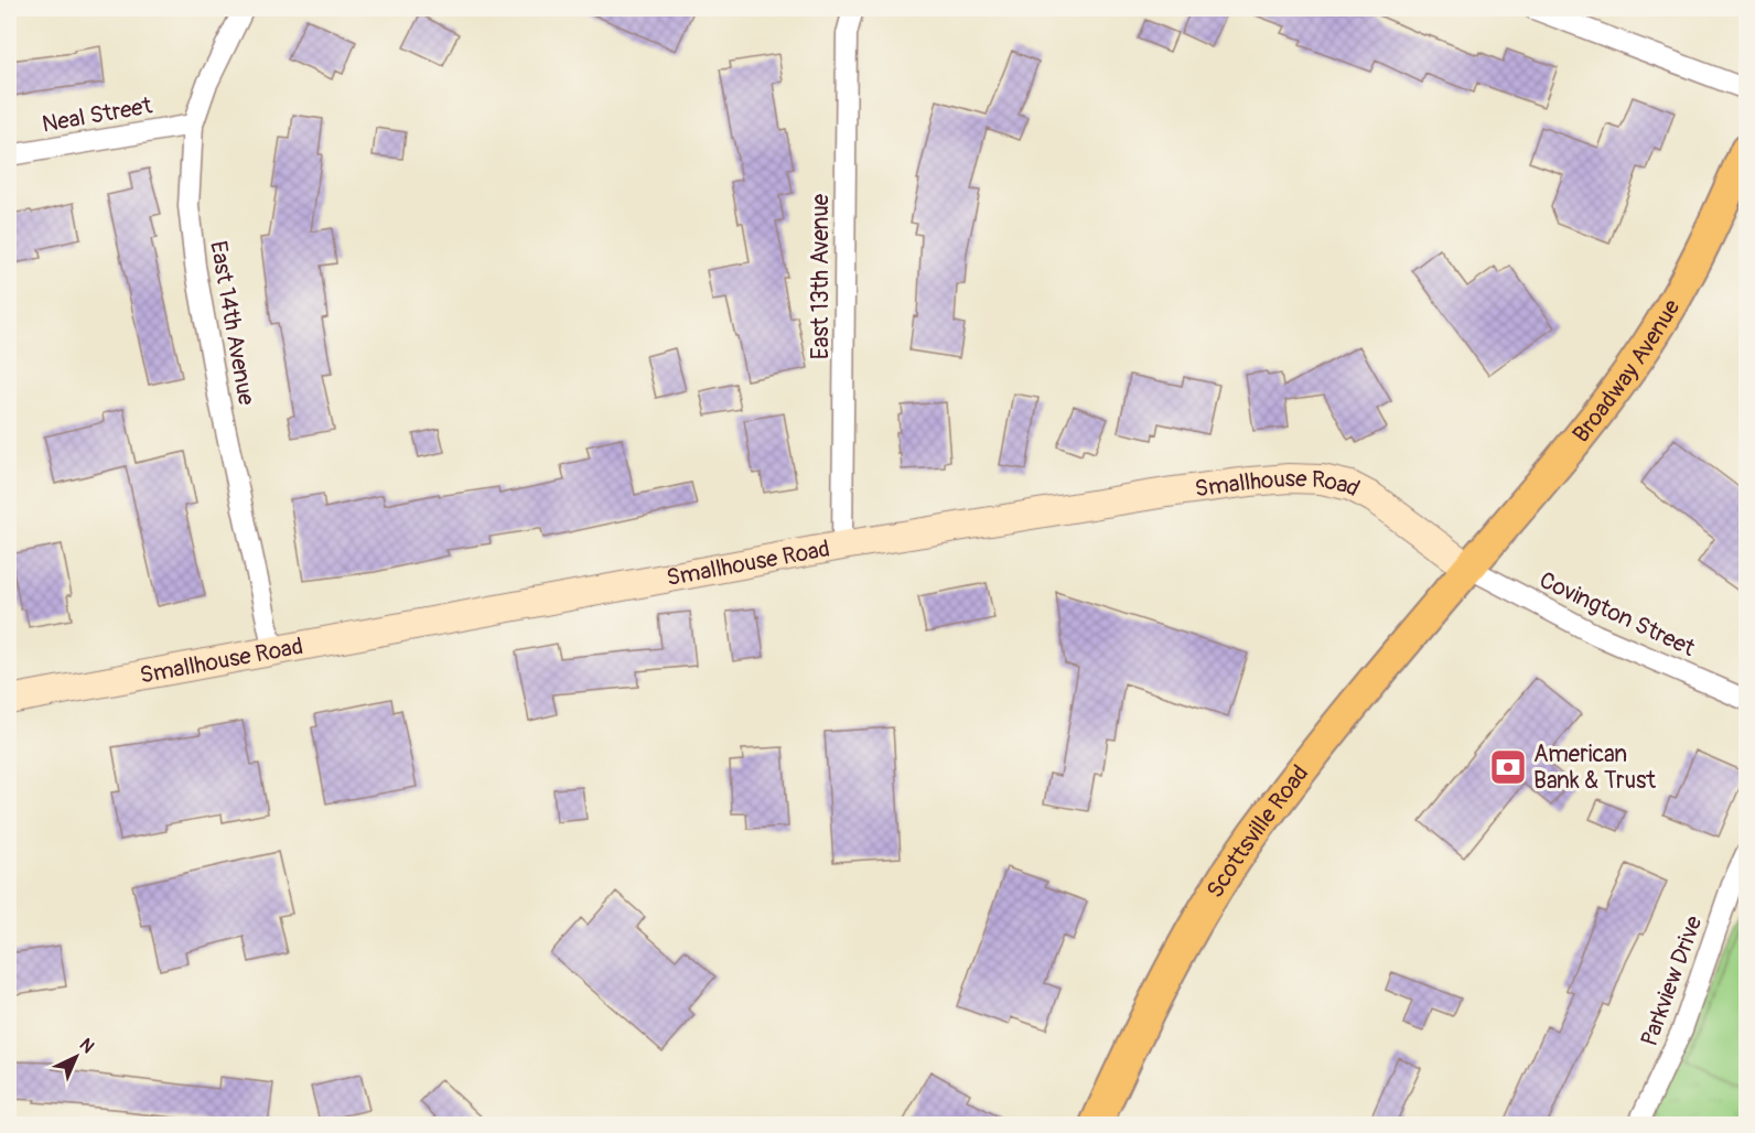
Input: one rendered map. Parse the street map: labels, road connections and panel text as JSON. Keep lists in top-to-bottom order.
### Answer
{
  "streets": {
    "main road": ["Broadway Avenue", "Scottsville Road"],
    "street": [
      "Neal Street",
      "East 13th Avenue",
      "East 14th Avenue",
      "Smallhouse Road",
      "Covington Street",
      "Parkview Drive"
    ]
  },
  "crossings": [
    ["Neal Street", "East 14th Avenue"],
    ["East 13th Avenue", "Smallhouse Road"],
    ["East 14th Avenue", "Smallhouse Road"],
    ["Broadway Avenue", "Smallhouse Road"],
    ["Broadway Avenue", "Covington Street"],
    ["Broadway Avenue", "Scottsville Road"],
    ["Smallhouse Road", "Covington Street"],
    ["Smallhouse Road", "Scottsville Road"],
    ["Covington Street", "Scottsville Road"]
  ],
  "places": {
    "bank": ["American Bank & Trust"]
  },
  "north": "top right"
}
